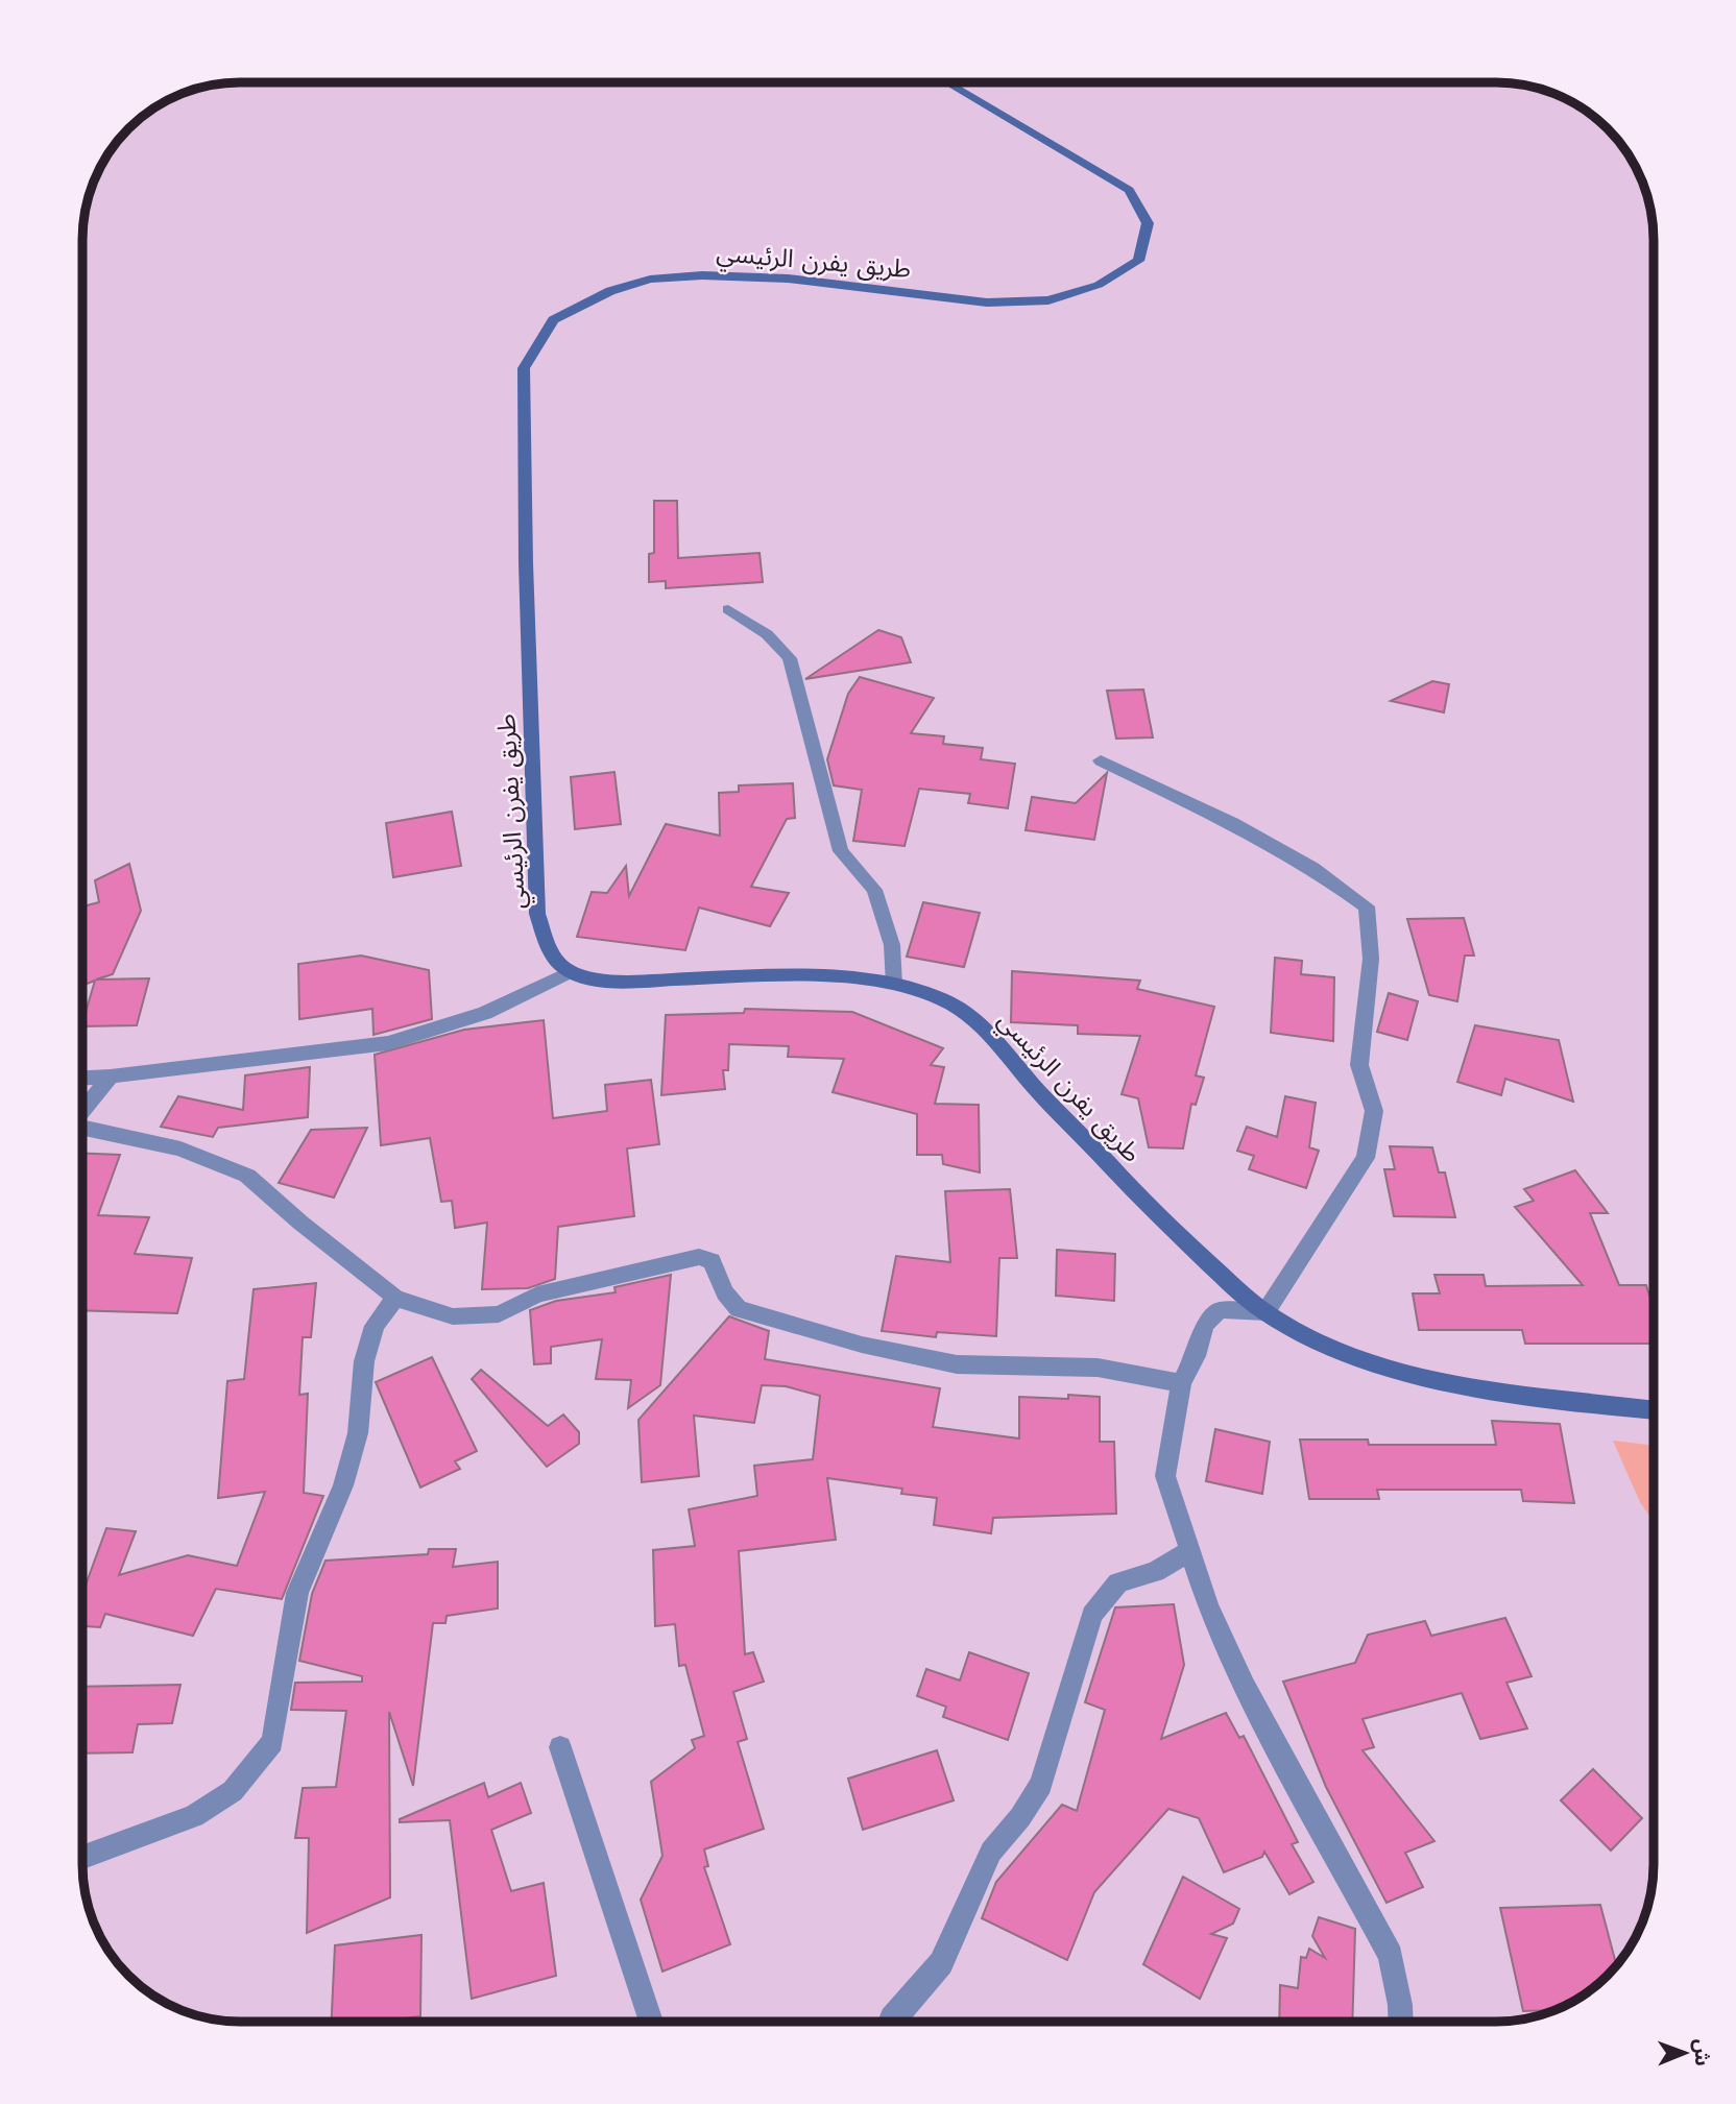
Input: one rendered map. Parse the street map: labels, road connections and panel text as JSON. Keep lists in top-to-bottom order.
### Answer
{
  "streets": {
    "main road": ["طريق يفرن الرئيسي"]
  },
  "north": "right"
}
